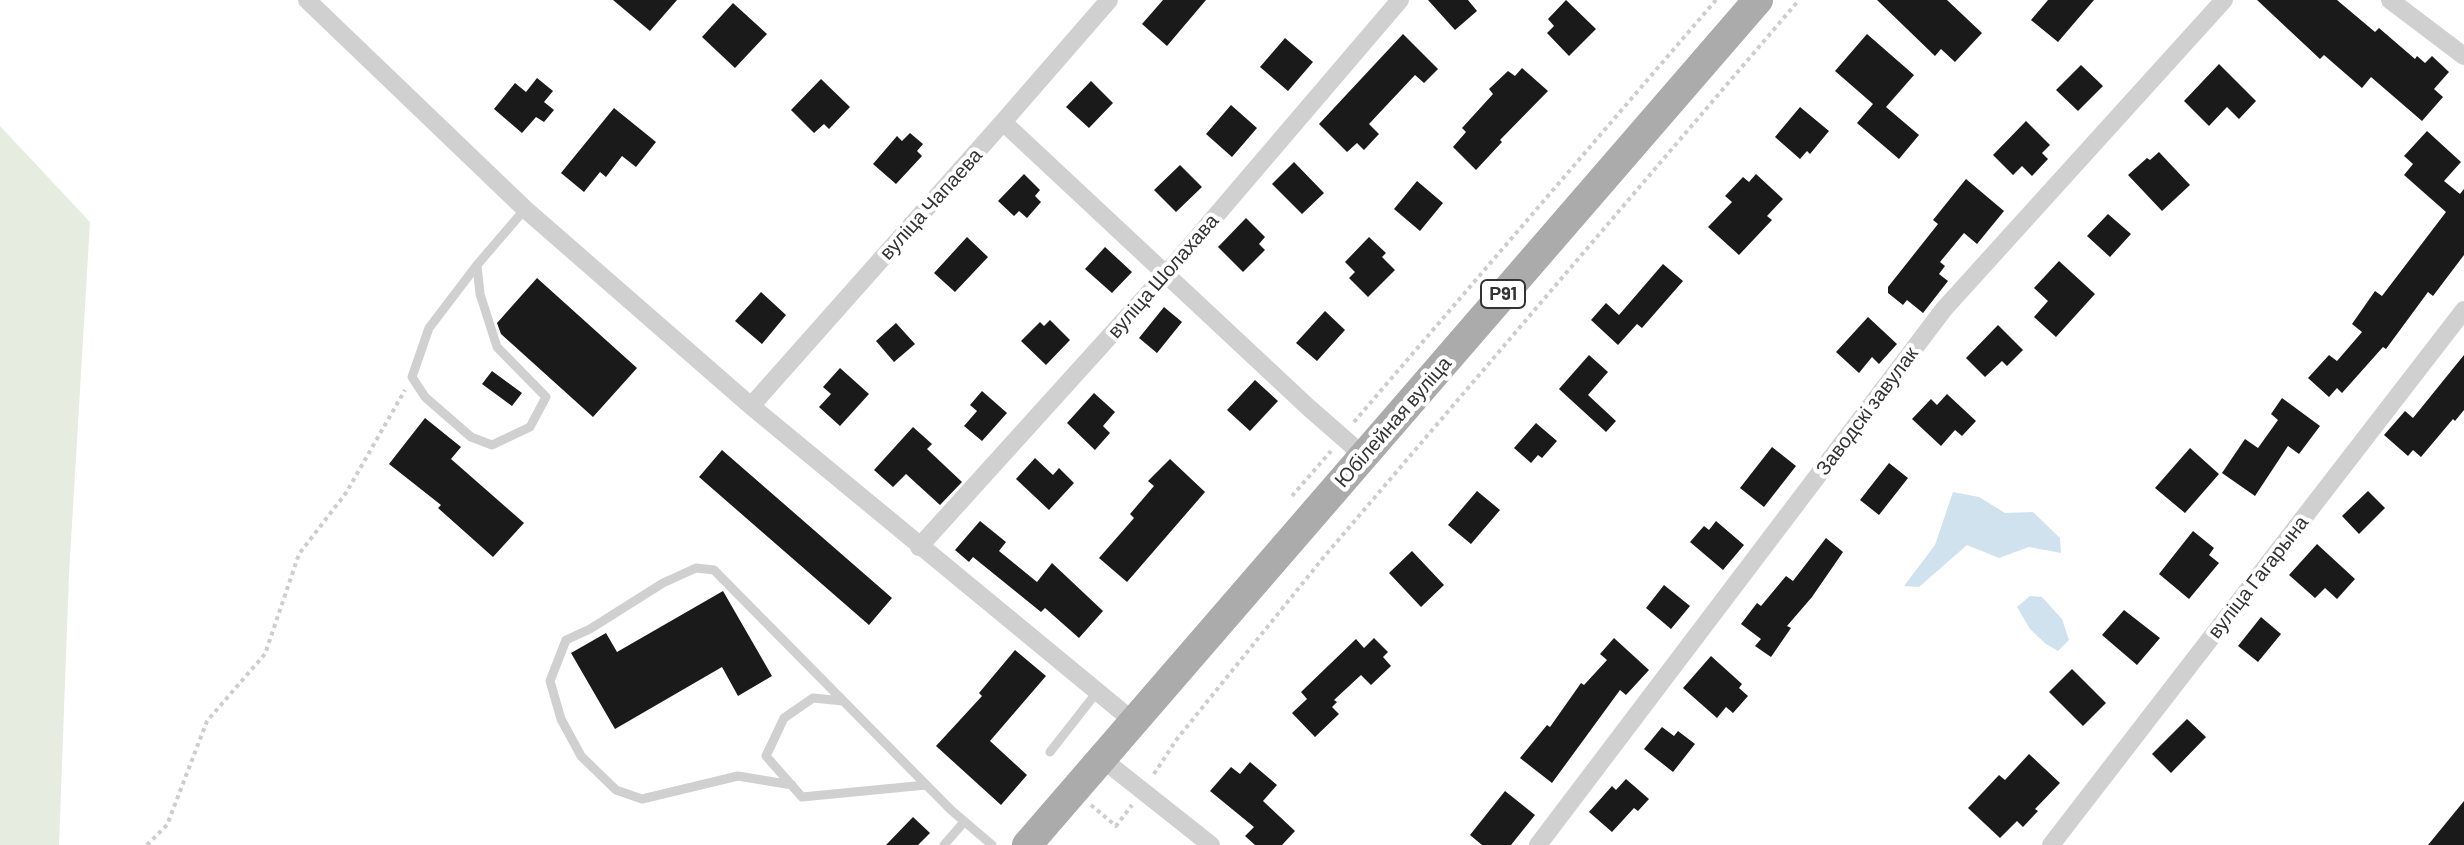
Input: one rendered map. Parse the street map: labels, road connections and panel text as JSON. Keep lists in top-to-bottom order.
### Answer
{
  "streets": {
    "main road": ["Р91", "Юбілейная вуліца"],
    "street": [
      "вуліца Чапаева",
      "вуліца Шолахава",
      "Заводскі завулак",
      "вуліца Гагарына"
    ]
  }
}
